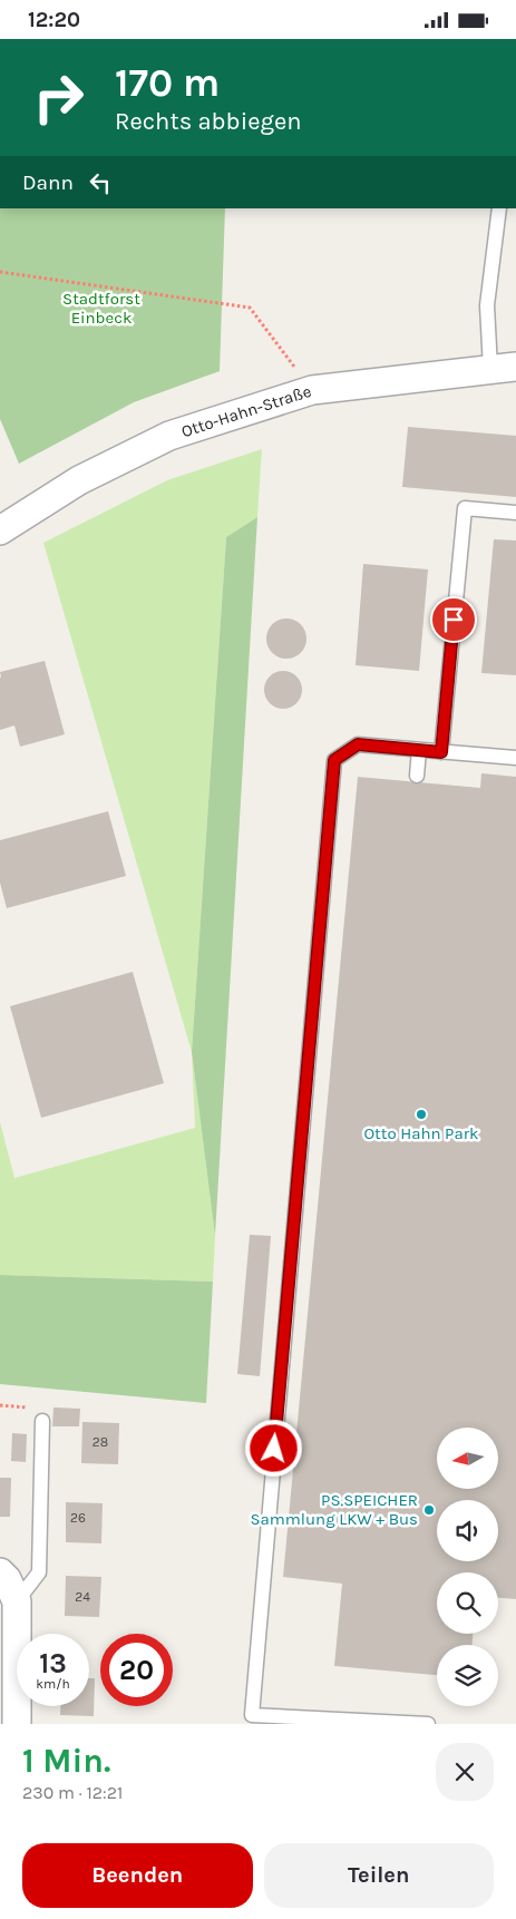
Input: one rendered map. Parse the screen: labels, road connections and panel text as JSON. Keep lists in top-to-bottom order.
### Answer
{
  "streets": {
    "street": ["Otto-Hahn-Straße"]
  },
  "parks": ["Stadtforst Einbeck"],
  "places": ["Otto Hahn Park", "PS.SPEICHER Sammlung LKW + Bus"],
  "house_numbers": ["28", "26", "24"],
  "north": "left",
  "page": {
    "status": "12:20",
    "turn": ["170 m", "Rechts abbiegen"],
    "then": "Dann",
    "speed": "13 km/h",
    "limit": "20",
    "heading": ["1 Min.", "230 m · 12:21"],
    "buttons": ["Beenden", "Teilen"]
  }
}
